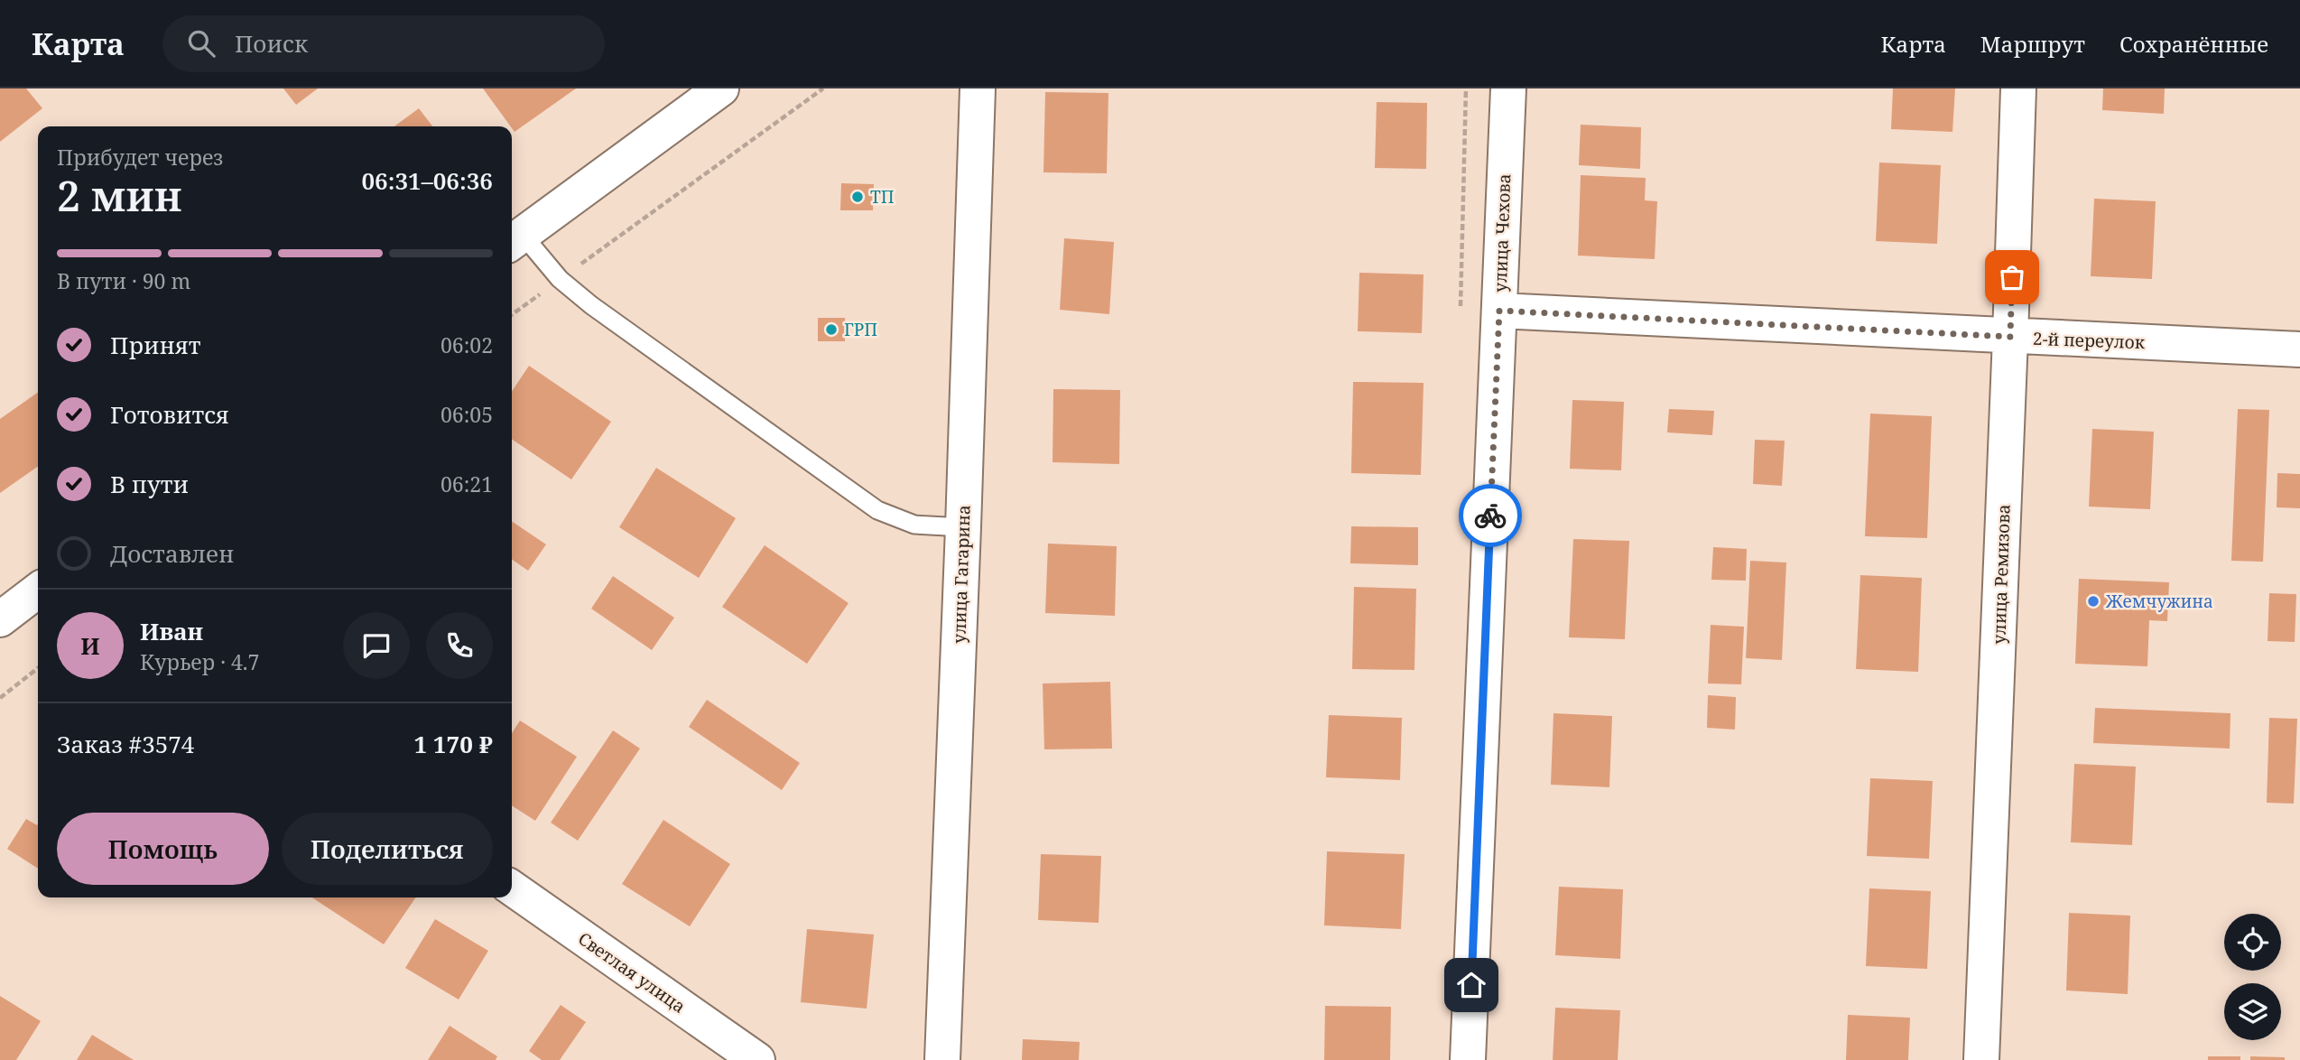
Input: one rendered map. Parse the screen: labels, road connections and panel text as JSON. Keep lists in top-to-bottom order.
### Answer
{
  "streets": {
    "street": [
      "улица Чехова",
      "2-й переулок",
      "улица Гагарина",
      "улица Ремизова",
      "Светлая улица"
    ]
  },
  "crossings": [
    ["улица Чехова", "2-й переулок"],
    ["2-й переулок", "улица Ремизова"]
  ],
  "places": ["ТП", "ГРП", "Жемчужина"],
  "page": {
    "header": "Карта",
    "search": "Поиск",
    "nav": ["Карта", "Маршрут", "Сохранённые"],
    "heading": ["2 мин", "Прибудет через", "06:31–06:36"],
    "panel": [
      "Иван",
      "Курьер · 4.7",
      "Заказ #3574",
      "1 170 ₽"
    ],
    "bar": "В пути · 90 m",
    "list": [
      ["Принят", "06:02"],
      ["Готовится", "06:05"],
      ["В пути", "06:21"],
      "Доставлен"
    ],
    "round": "И",
    "buttons": ["Помощь", "Поделиться"]
  }
}
